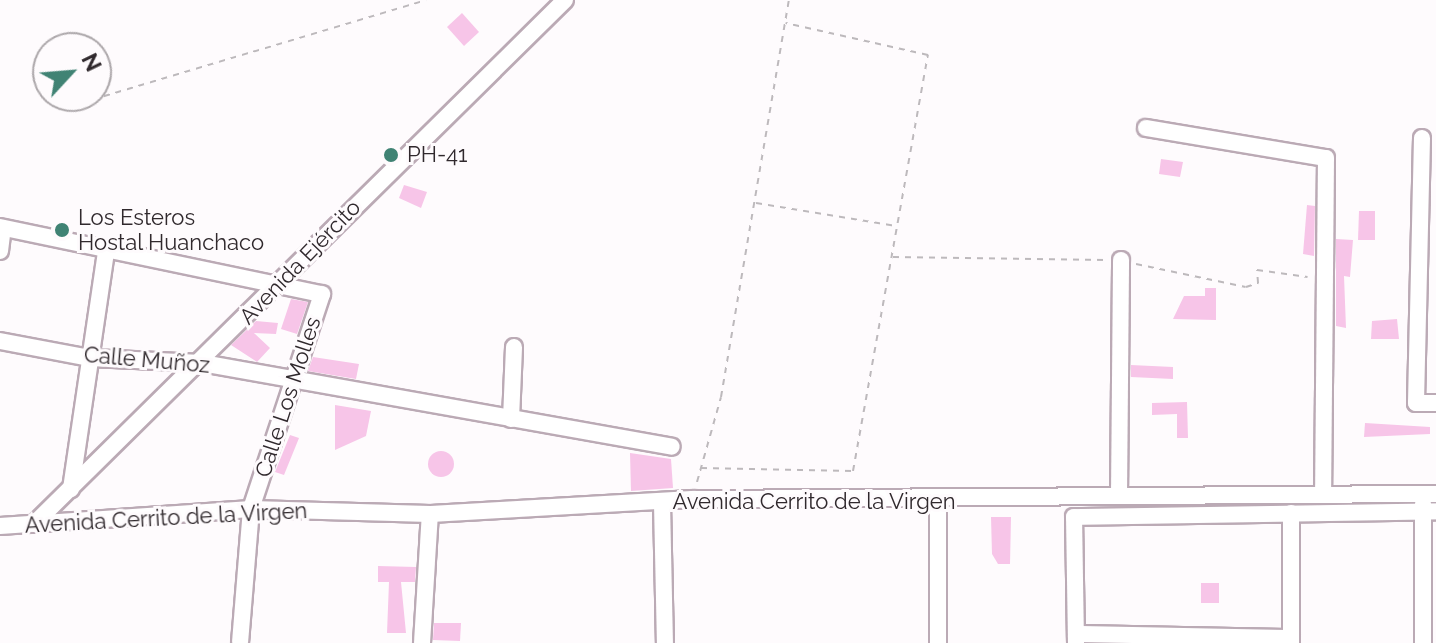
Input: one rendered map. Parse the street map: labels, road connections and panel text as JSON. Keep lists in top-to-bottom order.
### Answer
{
  "streets": {
    "street": [
      "Avenida Ejército",
      "Calle Muñoz",
      "Calle Los Molles",
      "Avenida Cerrito de la Virgen"
    ]
  },
  "crossings": [
    ["Avenida Ejército", "Calle Muñoz"],
    ["Avenida Ejército", "Calle Los Molles"],
    ["Avenida Ejército", "Avenida Cerrito de la Virgen"],
    ["Calle Muñoz", "Calle Los Molles"],
    ["Calle Los Molles", "Avenida Cerrito de la Virgen"]
  ],
  "places": ["PH-41", "Los Esteros Hostal Huanchaco"],
  "north": "top right"
}
